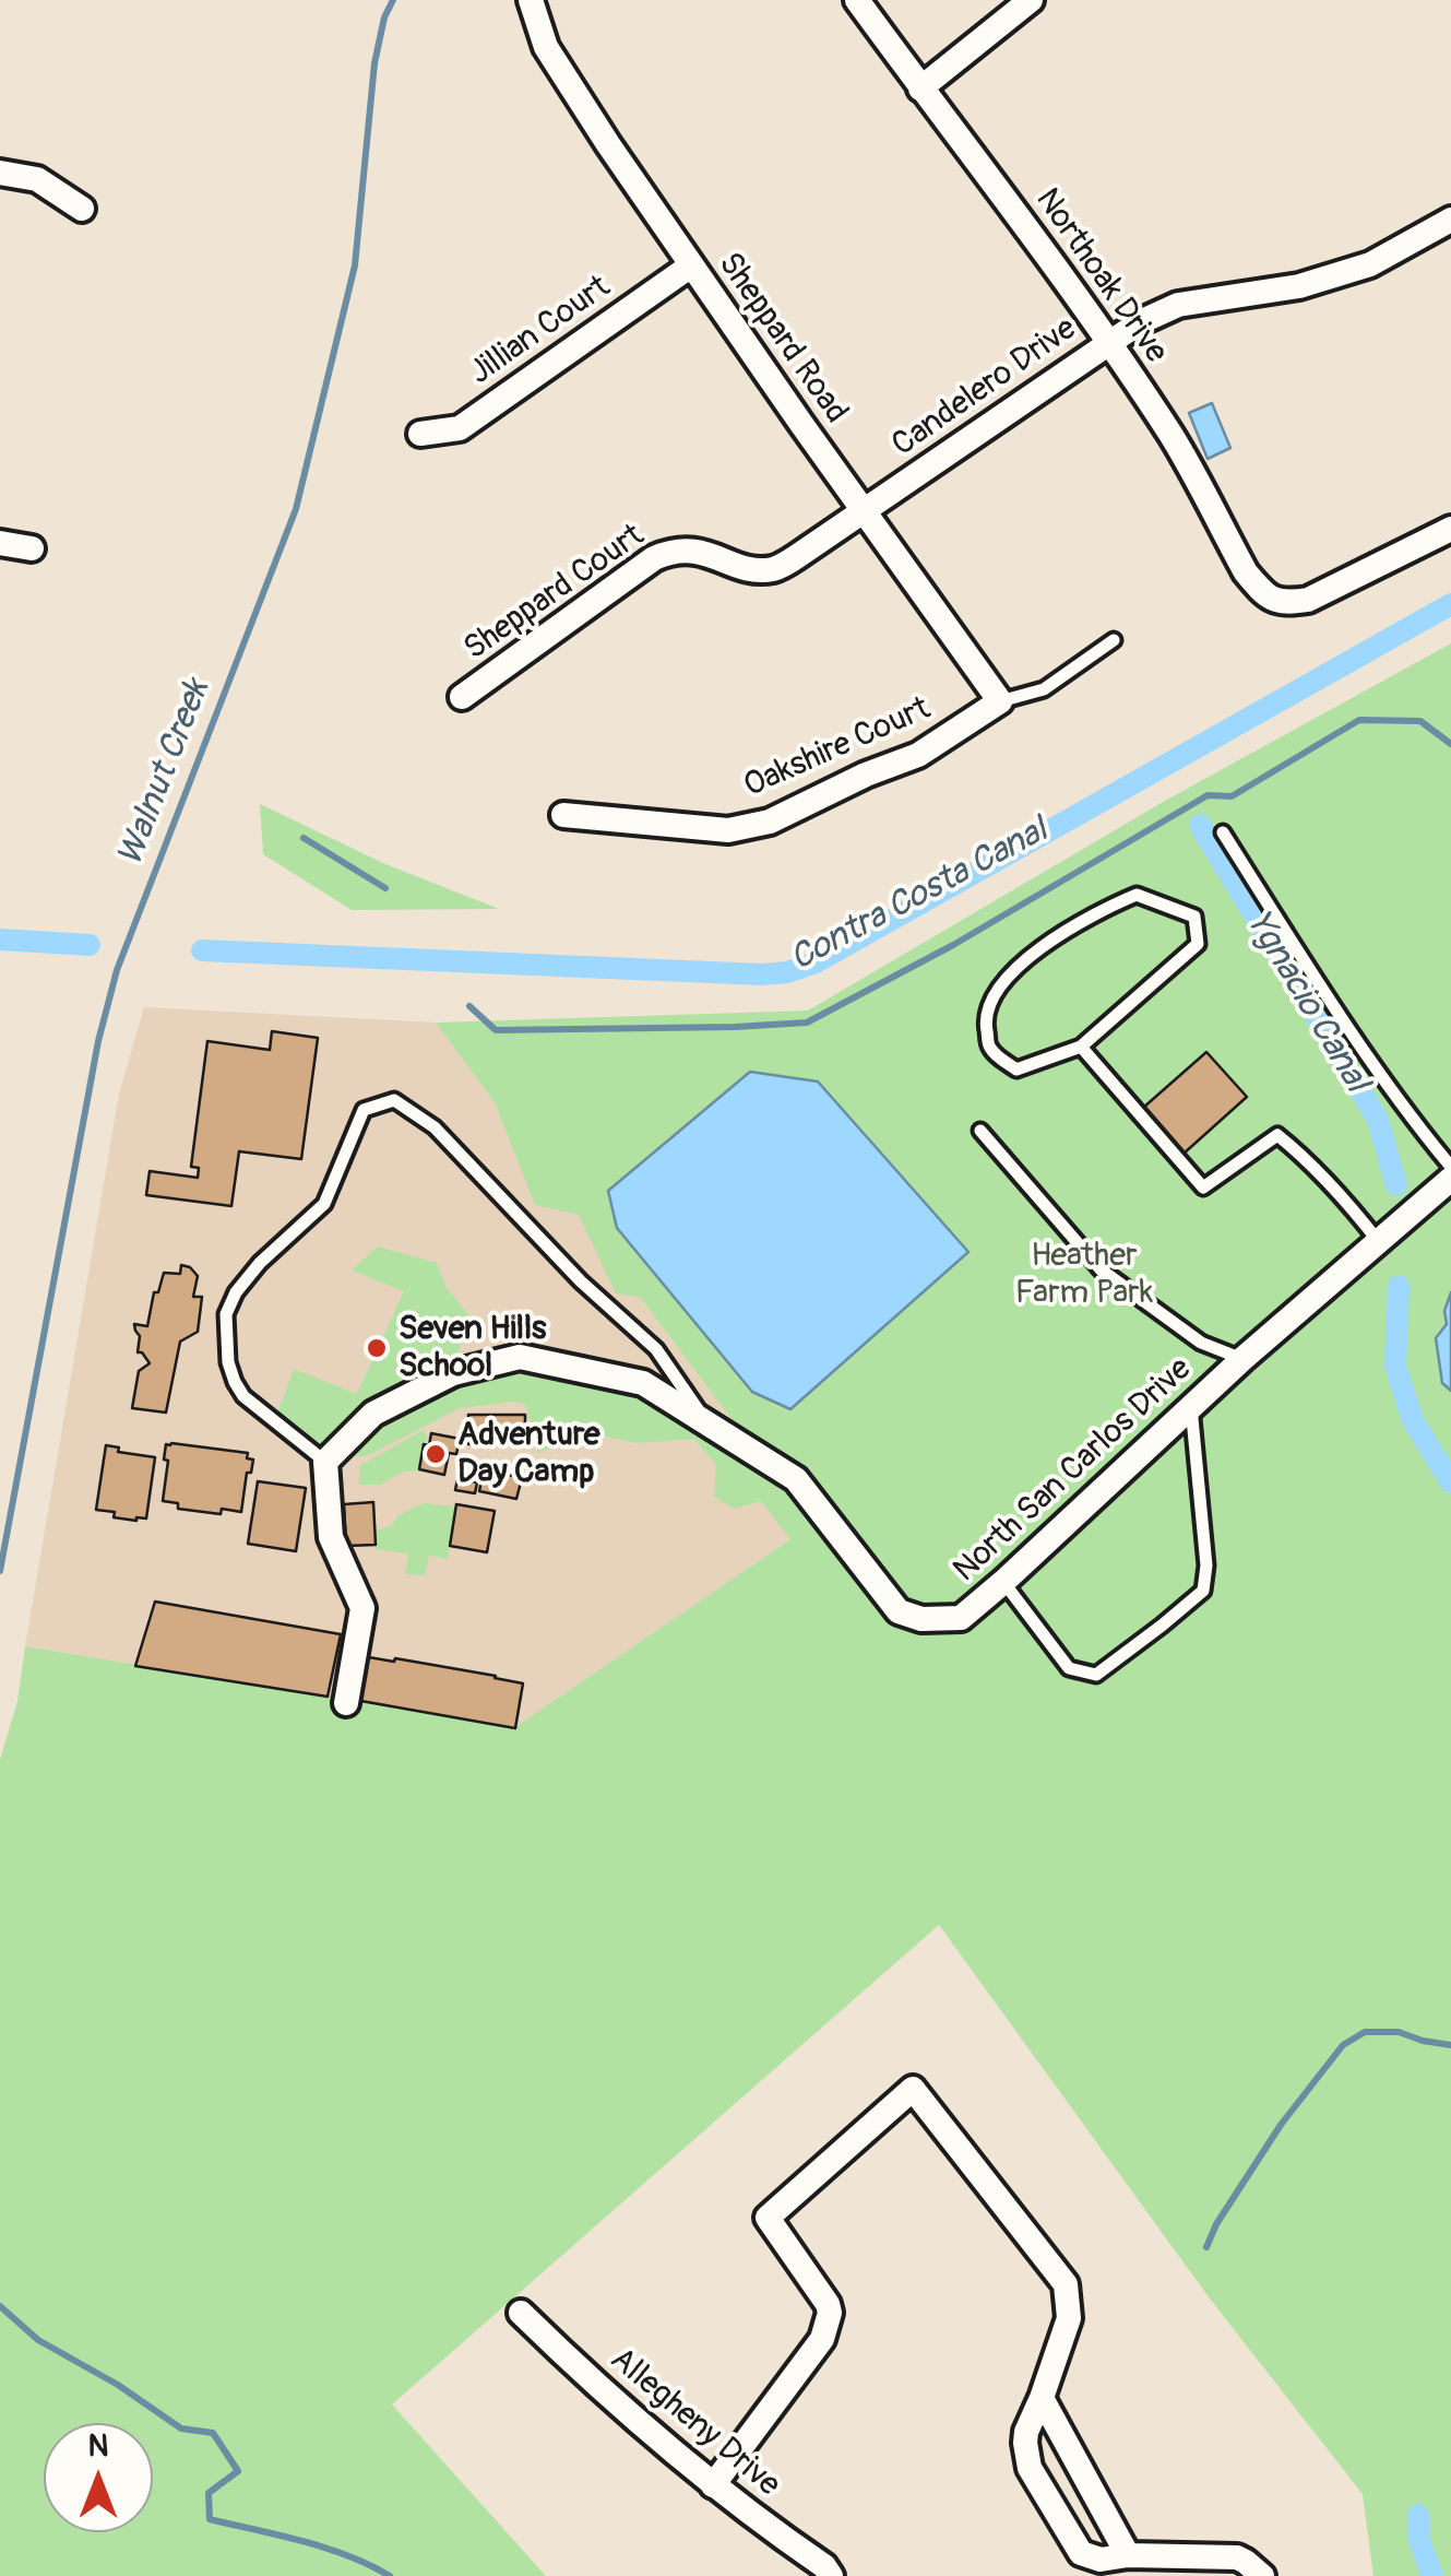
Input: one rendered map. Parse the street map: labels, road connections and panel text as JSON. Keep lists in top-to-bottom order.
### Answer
{
  "streets": {
    "street": [
      "Northoak Drive",
      "Jillian Court",
      "Sheppard Road",
      "Candelero Drive",
      "Sheppard Court",
      "Oakshire Court",
      "North San Carlos Drive",
      "Allegheny Drive"
    ]
  },
  "crossings": [
    ["Northoak Drive", "Candelero Drive"],
    ["Jillian Court", "Sheppard Road"],
    ["Sheppard Road", "Candelero Drive"],
    ["Sheppard Road", "Sheppard Court"],
    ["Sheppard Road", "Oakshire Court"],
    ["Candelero Drive", "Sheppard Court"]
  ],
  "water": ["Walnut Creek", "Contra Costa Canal", "Ygnacio Canal"],
  "parks": ["Heather Farm Park"],
  "places": ["Seven Hills School", "Adventure Day Camp"],
  "north": "top"
}
